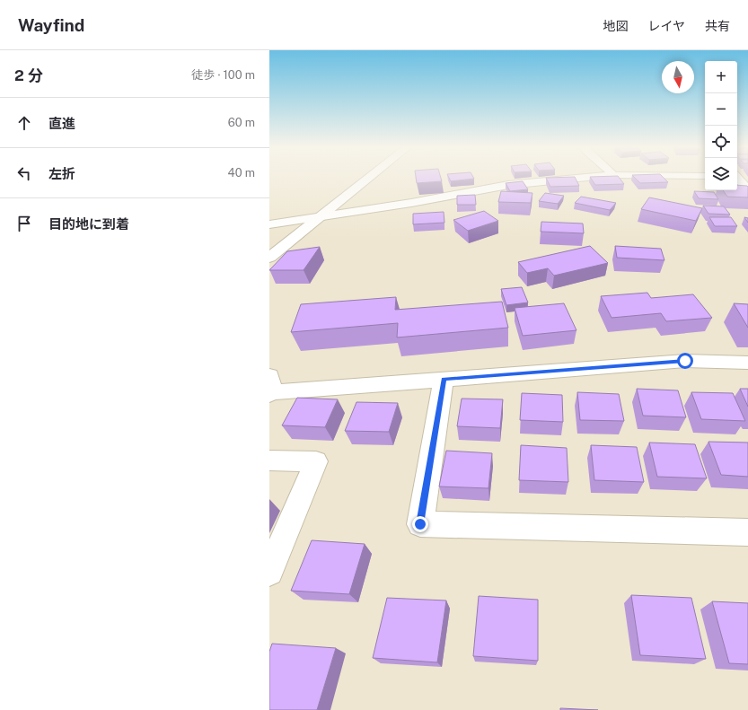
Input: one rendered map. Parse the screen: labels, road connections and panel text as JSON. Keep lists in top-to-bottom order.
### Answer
{
  "north": "bottom",
  "page": {
    "header": "Wayfind",
    "nav": ["地図", "レイヤ", "共有"],
    "heading": ["2 分", "徒歩 · 100 m"],
    "map_buttons": ["+", "−"],
    "list": [
      ["直進", "60 m"],
      ["左折", "40 m"],
      "目的地に到着"
    ]
  }
}
